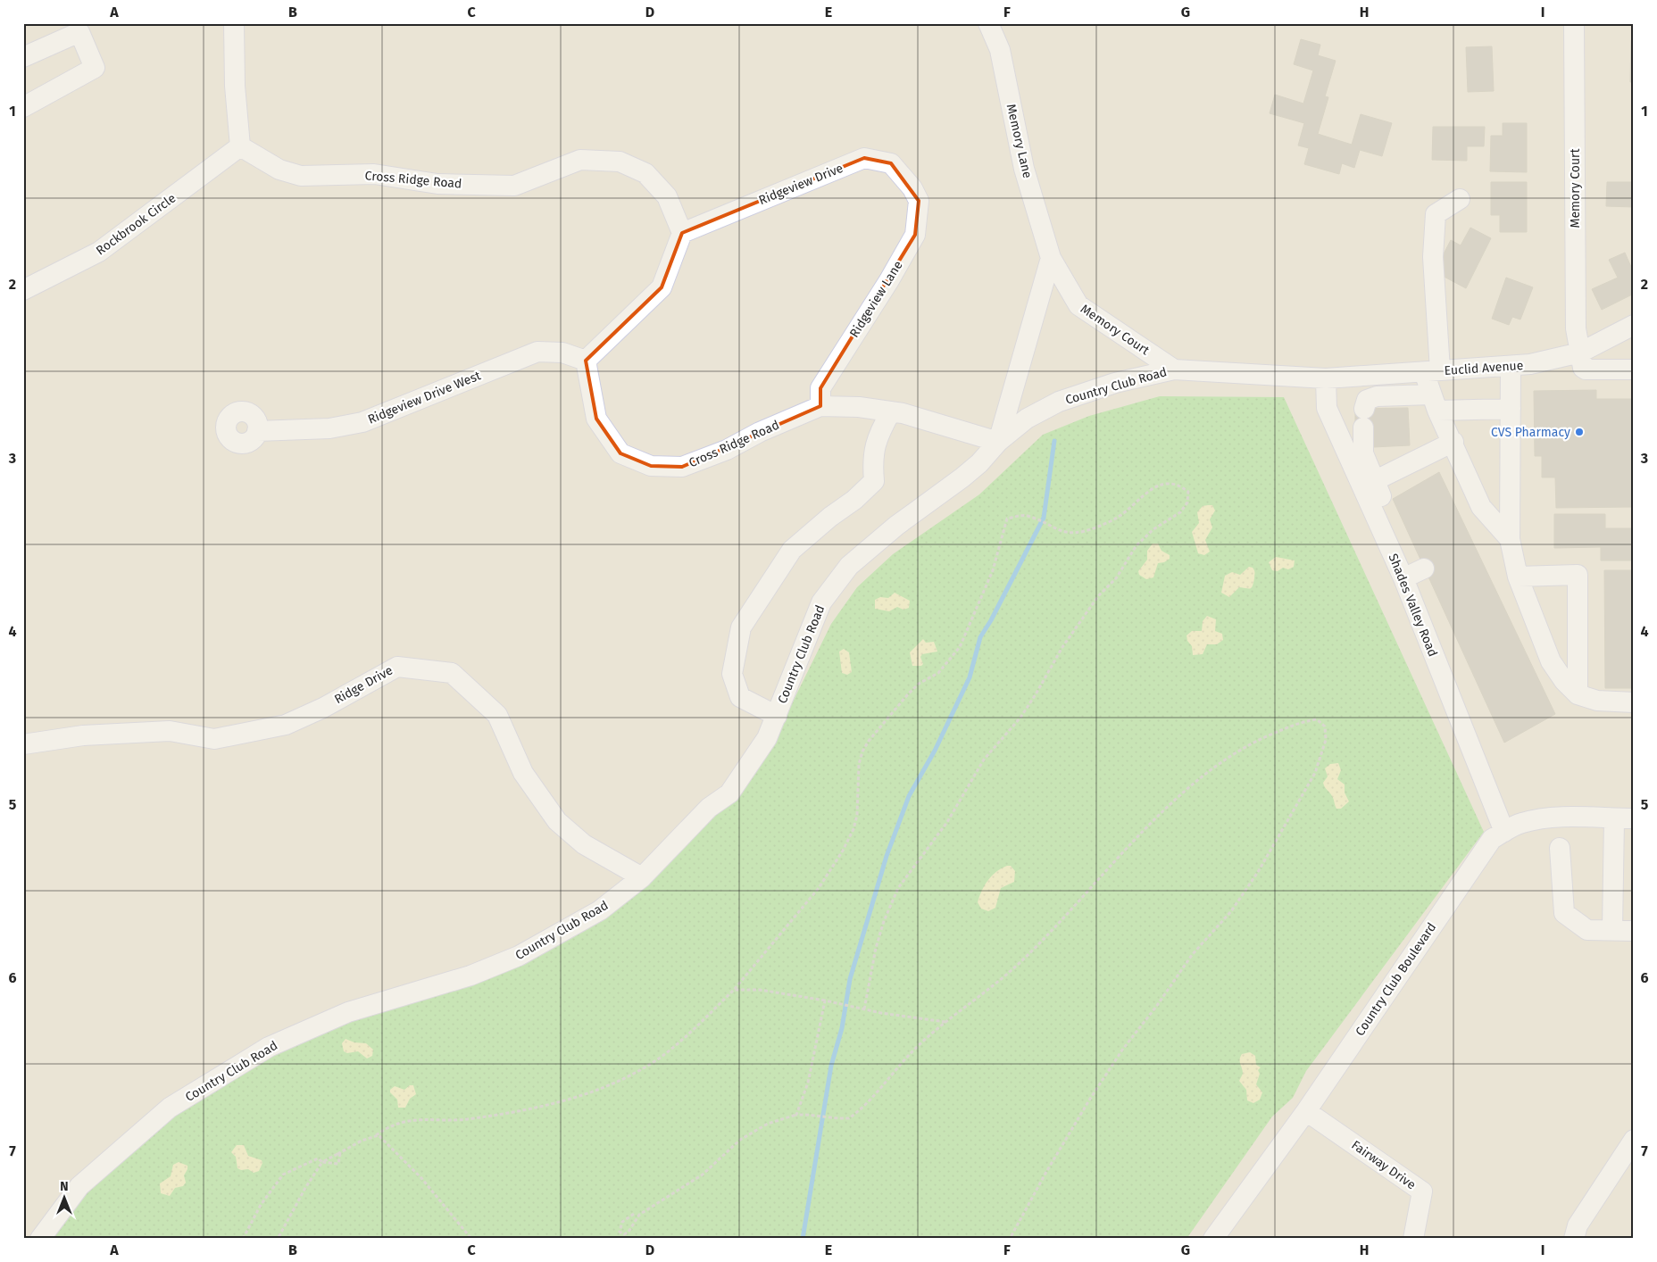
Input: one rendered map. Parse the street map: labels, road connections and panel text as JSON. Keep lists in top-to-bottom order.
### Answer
{
  "streets": {
    "street": [
      "Memory Lane",
      "Cross Ridge Road",
      "Ridgeview Drive",
      "Memory Court",
      "Rockbrook Circle",
      "Ridgeview Lane",
      "Euclid Avenue",
      "Country Club Road",
      "Ridgeview Drive West",
      "Shades Valley Road",
      "Ridge Drive",
      "Country Club Boulevard",
      "Fairway Drive"
    ]
  },
  "crossings": [
    ["Memory Lane", "Memory Court"],
    ["Memory Lane", "Country Club Road"],
    ["Cross Ridge Road", "Ridgeview Drive"],
    ["Cross Ridge Road", "Rockbrook Circle"],
    ["Cross Ridge Road", "Ridgeview Lane"],
    ["Cross Ridge Road", "Country Club Road"],
    ["Cross Ridge Road", "Ridgeview Drive West"],
    ["Ridgeview Drive", "Ridgeview Lane"],
    ["Memory Court", "Euclid Avenue"],
    ["Memory Court", "Country Club Road"],
    ["Euclid Avenue", "Country Club Road"],
    ["Euclid Avenue", "Shades Valley Road"],
    ["Country Club Road", "Shades Valley Road"],
    ["Country Club Road", "Ridge Drive"],
    ["Shades Valley Road", "Country Club Boulevard"],
    ["Country Club Boulevard", "Fairway Drive"]
  ],
  "places": ["CVS Pharmacy"],
  "north": "top",
  "grid": {
    "columns": [
      "A",
      "B",
      "C",
      "D",
      "E",
      "F",
      "G",
      "H",
      "I"
    ],
    "rows": [
      "1",
      "2",
      "3",
      "4",
      "5",
      "6",
      "7"
    ]
  }
}
